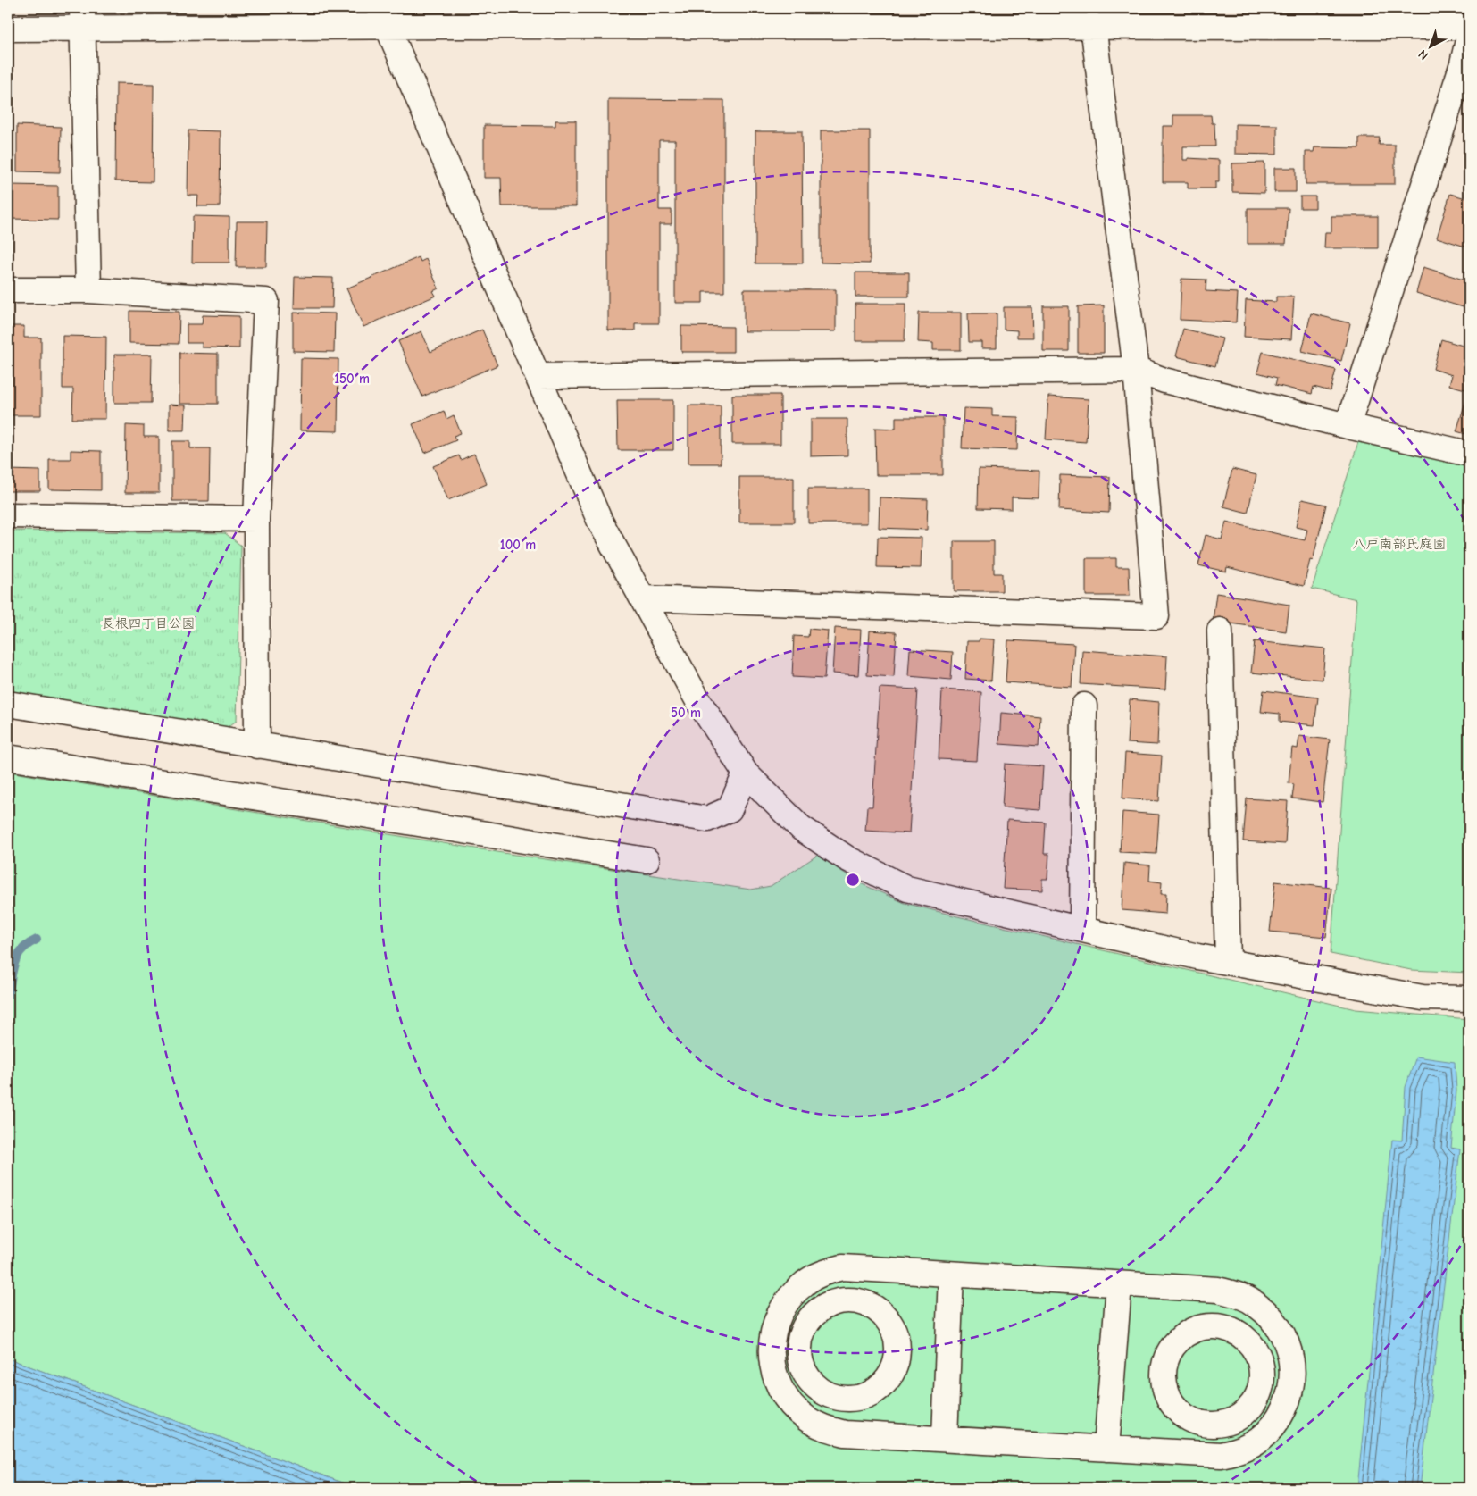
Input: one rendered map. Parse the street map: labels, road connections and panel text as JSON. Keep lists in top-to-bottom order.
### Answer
{
  "parks": ["八戸南部氏庭園", "長根四丁目公園"],
  "north": "bottom left",
  "rings": ["150 m", "100 m", "50 m"]
}
